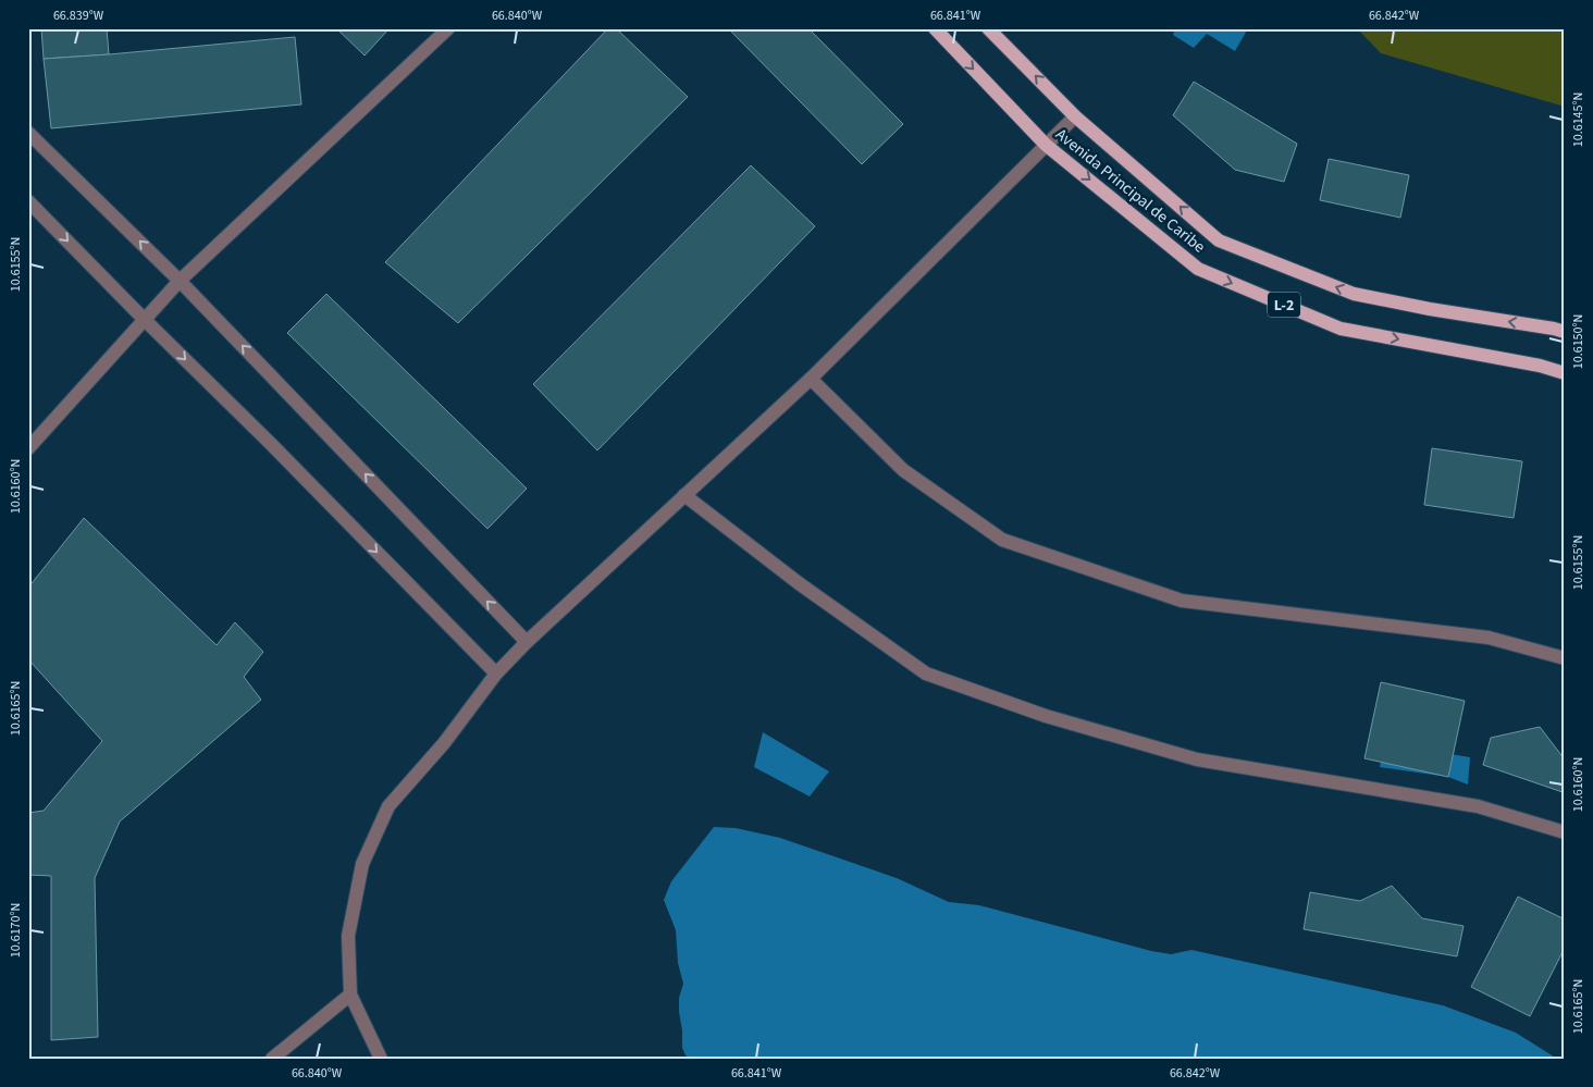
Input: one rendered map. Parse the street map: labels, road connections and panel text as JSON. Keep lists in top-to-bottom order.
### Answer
{
  "streets": {
    "main road": ["Avenida Principal de Caribe", "L-2"]
  },
  "coordinates": [
    "66.839°W",
    "66.840°W",
    "66.841°W",
    "66.842°W",
    "10.6145°N",
    "10.6155°N",
    "10.6150°N",
    "10.6160°N",
    "10.6165°N",
    "10.6170°N"
  ]
}
